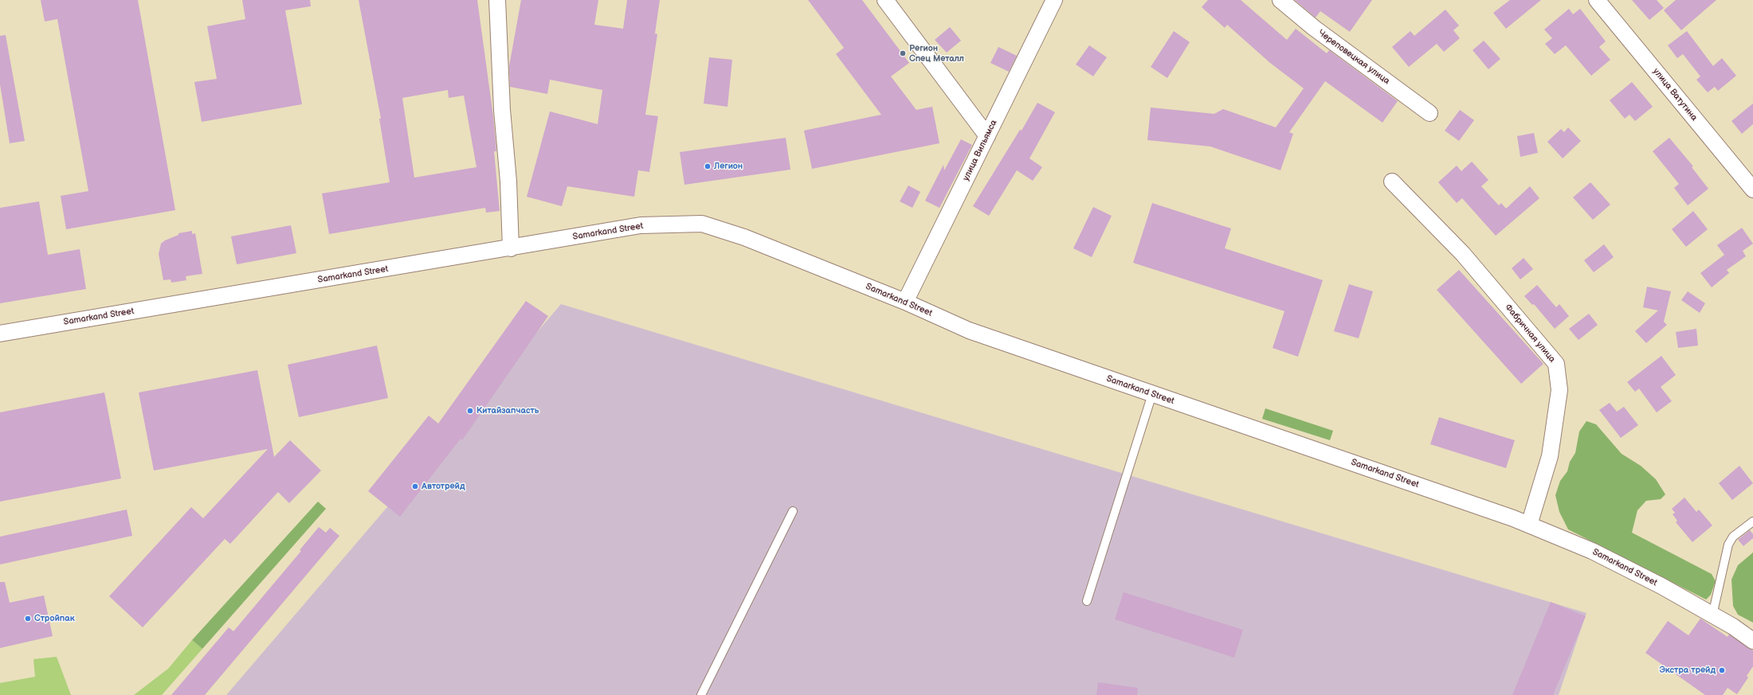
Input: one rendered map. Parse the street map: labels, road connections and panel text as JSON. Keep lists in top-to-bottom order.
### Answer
{
  "streets": {
    "street": [
      "Череповецкая улица",
      "улица Ватутина",
      "улица Вильямса",
      "Samarkand Street",
      "Фабричная улица"
    ]
  },
  "crossings": [
    ["улица Вильямса", "Samarkand Street"],
    ["Samarkand Street", "Фабричная улица"]
  ],
  "places": [
    "Регион Спец Металл",
    "Легион",
    "Китайзапчасть",
    "Автотрейд",
    "Стройпак",
    "Экстра трейд"
  ]
}
